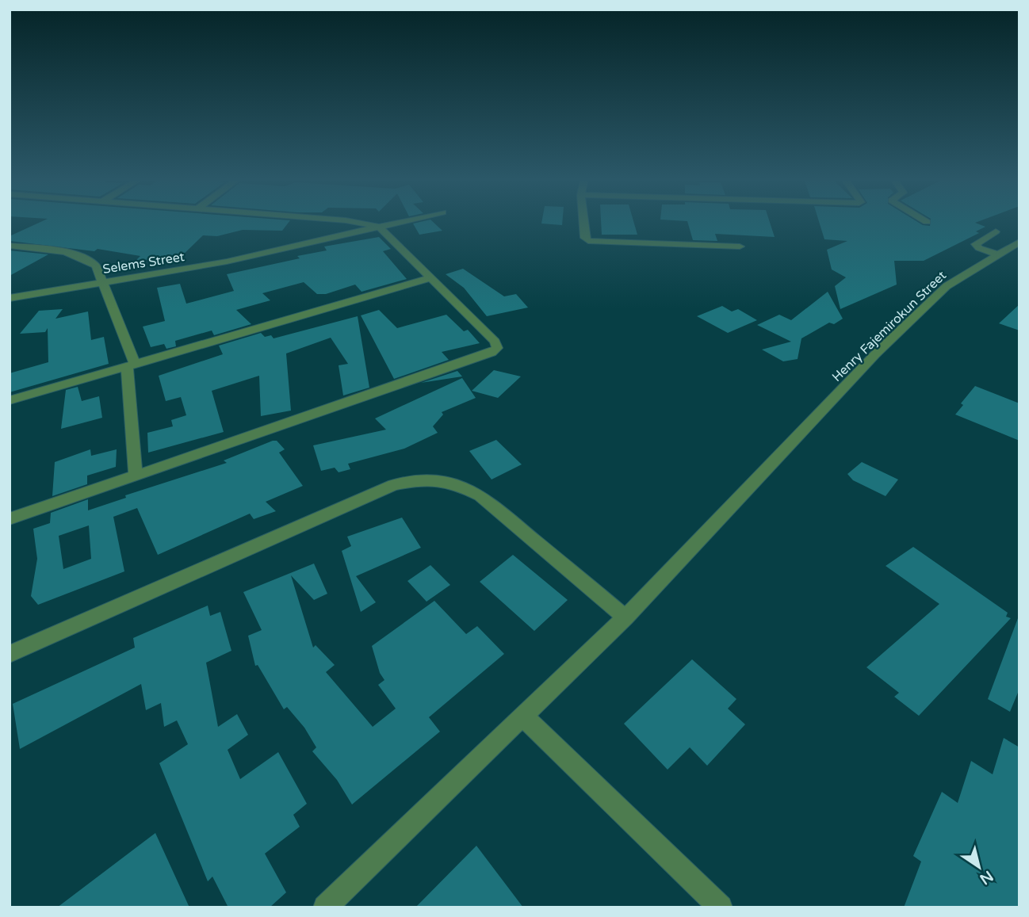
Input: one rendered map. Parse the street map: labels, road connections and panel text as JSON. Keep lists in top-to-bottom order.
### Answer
{
  "streets": {
    "street": ["Selems Street", "Henry Fajemirokun Street"]
  },
  "north": "bottom right"
}
